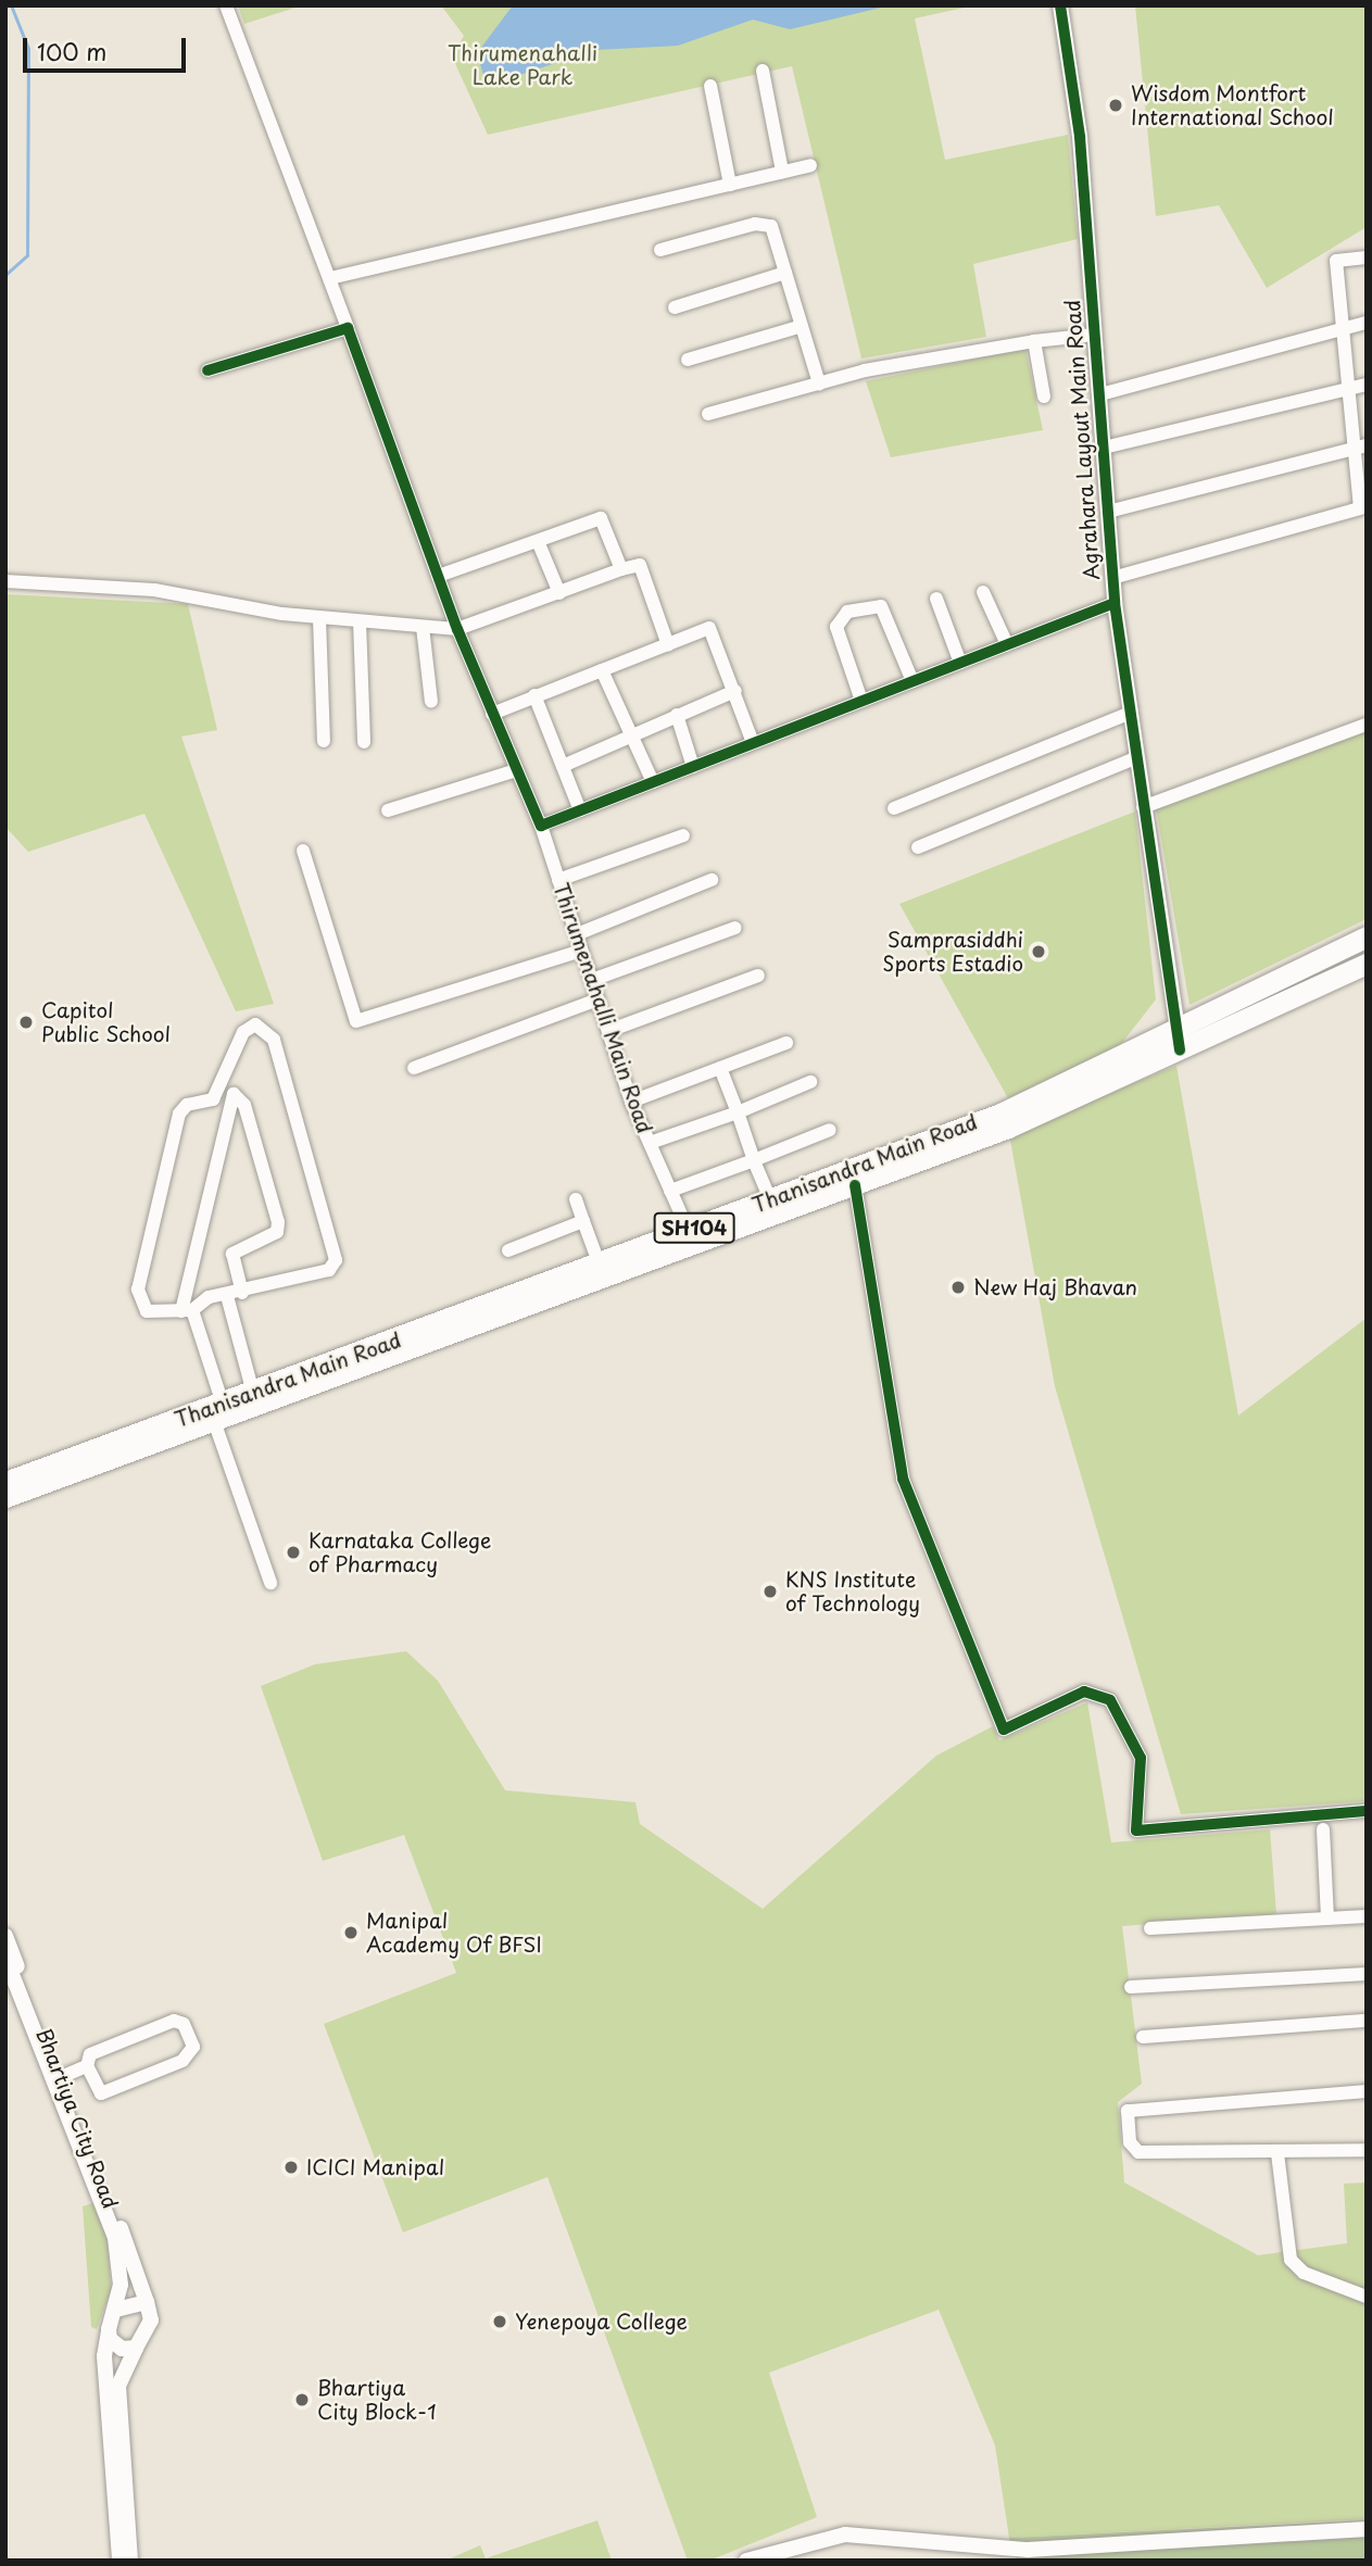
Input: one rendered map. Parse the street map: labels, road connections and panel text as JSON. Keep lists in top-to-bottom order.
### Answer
{
  "streets": {
    "main road": ["Thanisandra Main Road", "SH104"],
    "street": ["Agrahara Layout Main Road", "Thirumenahalli Main Road", "Bhartiya City Road"]
  },
  "crossings": [
    ["Agrahara Layout Main Road", "Thanisandra Main Road"],
    ["Thirumenahalli Main Road", "Thanisandra Main Road"]
  ],
  "parks": ["Thirumenahalli Lake Park"],
  "places": [
    "Wisdom Montfort International School",
    "Samprasiddhi Sports Estadio",
    "Capitol Public School",
    "New Haj Bhavan",
    "Karnataka College of Pharmacy",
    "KNS Institute of Technology",
    "Manipal Academy Of BFSI",
    "ICICI Manipal",
    "Yenepoya College",
    "Bhartiya City Block-1"
  ],
  "scale_bar": "100 m"
}
